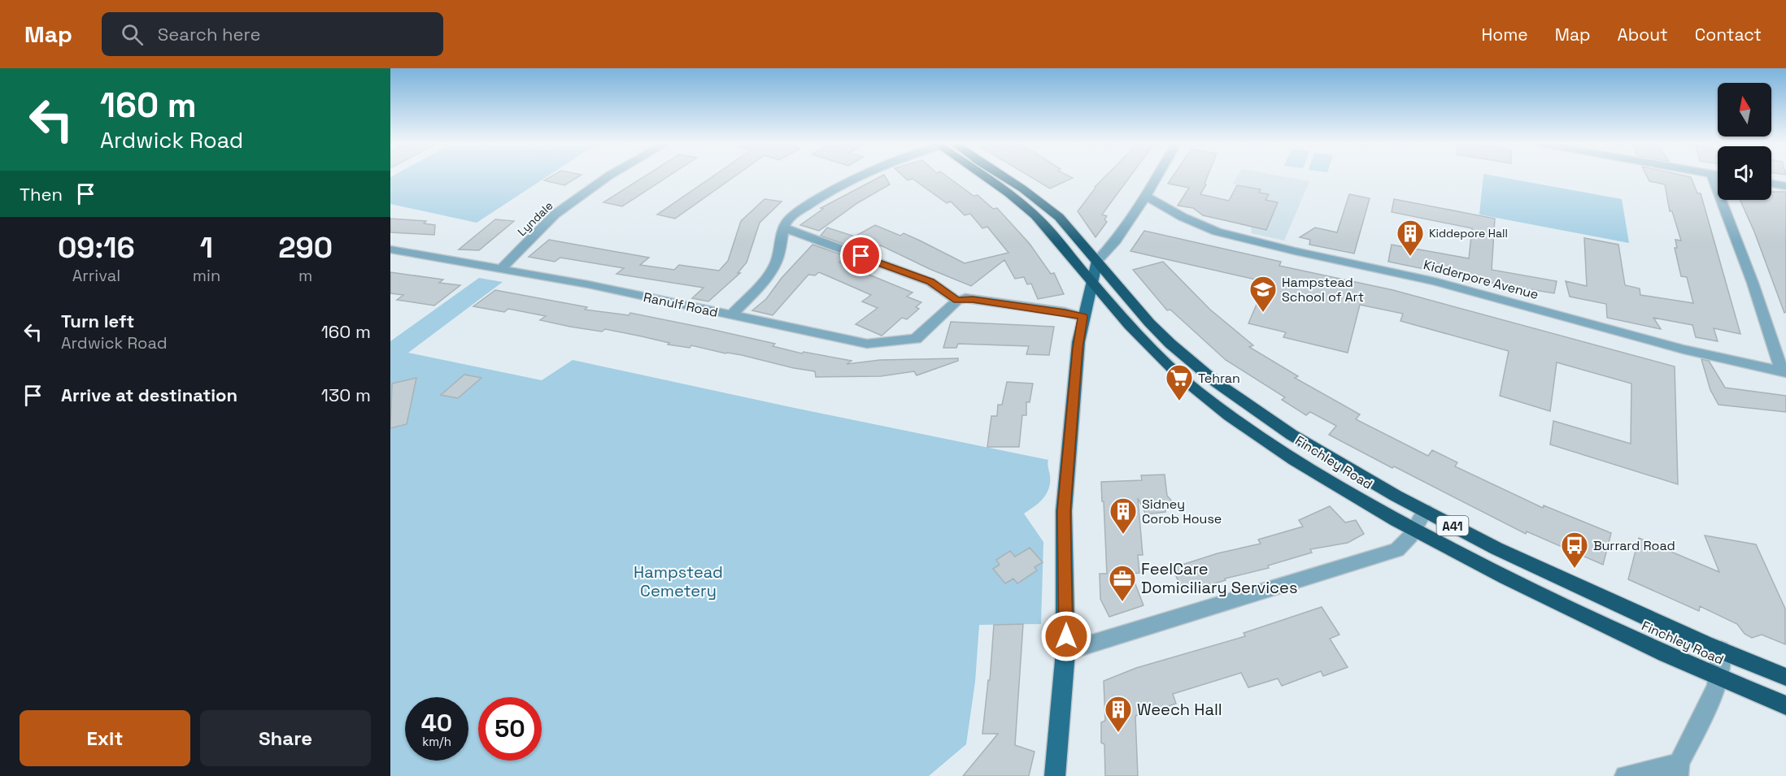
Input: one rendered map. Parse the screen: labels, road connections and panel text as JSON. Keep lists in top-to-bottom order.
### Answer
{
  "streets": {
    "highway": ["Finchley Road", "A41"],
    "street": ["Lyndale", "Kidderpore Avenue", "Ranulf Road"]
  },
  "crossings": [
    ["Lyndale", "Ranulf Road"]
  ],
  "parks": ["Hampstead Cemetery"],
  "places": {
    "building": ["Kiddepore Hall", "Sidney Corob House", "Weech Hall"],
    "school or university": ["Hampstead School of Art"],
    "supermarket": ["Tehran"],
    "bus stop": ["Burrard Road"],
    "office": ["FeelCare Domiciliary Services"]
  },
  "north": "top",
  "page": {
    "header": "Map",
    "search": "Search here",
    "nav": [
      "Home",
      "Map",
      "About",
      "Contact"
    ],
    "turn": ["160 m", "Ardwick Road"],
    "then": "Then",
    "eta": [
      "09:16",
      "Arrival",
      "1",
      "min",
      "290",
      "m"
    ],
    "list": [
      {
        "name": "Turn left",
        "note": "Ardwick Road",
        "value": "160 m"
      },
      {
        "name": "Arrive at destination",
        "value": "130 m"
      }
    ],
    "speed": "40 km/h",
    "limit": "50",
    "buttons": ["Exit", "Share"]
  }
}
